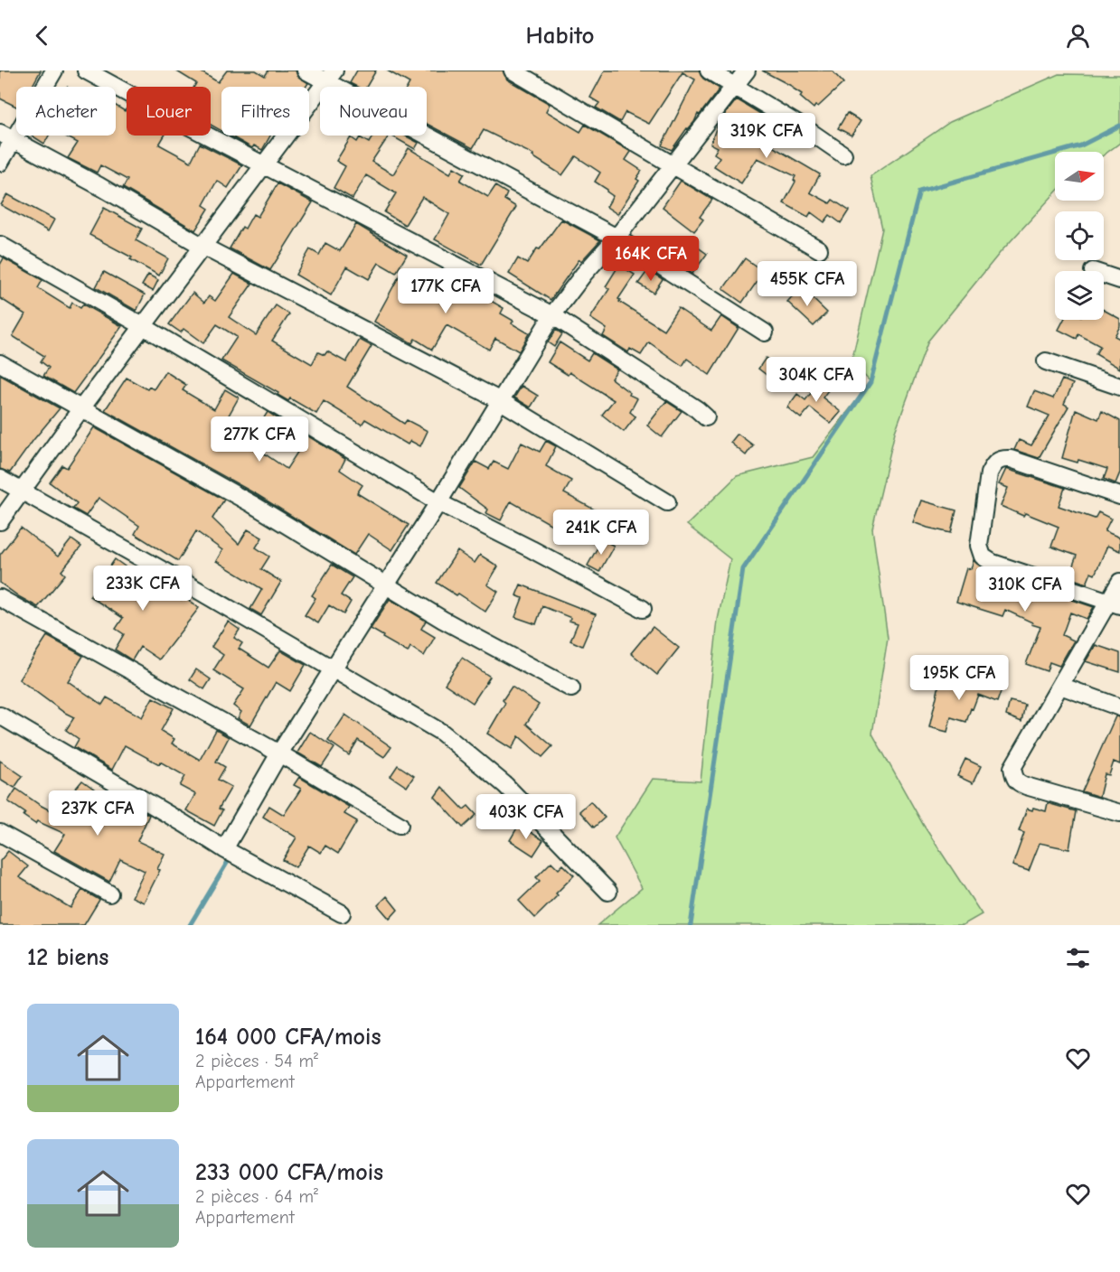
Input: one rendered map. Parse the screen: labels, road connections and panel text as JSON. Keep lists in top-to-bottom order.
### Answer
{
  "north": "right",
  "page": {
    "header": "Habito",
    "chip": [
      "Acheter",
      "Louer",
      "Filtres",
      "Nouveau"
    ],
    "price": [
      "319K CFA",
      "164K CFA",
      "455K CFA",
      "177K CFA",
      "304K CFA",
      "277K CFA",
      "241K CFA",
      "233K CFA",
      "310K CFA",
      "195K CFA",
      "237K CFA",
      "403K CFA"
    ],
    "heading": "12 biens",
    "list": [
      {
        "name": "164 000 CFA/mois",
        "note": "2 pièces · 54 m² · Appartement"
      },
      {
        "name": "233 000 CFA/mois",
        "note": "2 pièces · 64 m² · Appartement"
      }
    ]
  }
}
